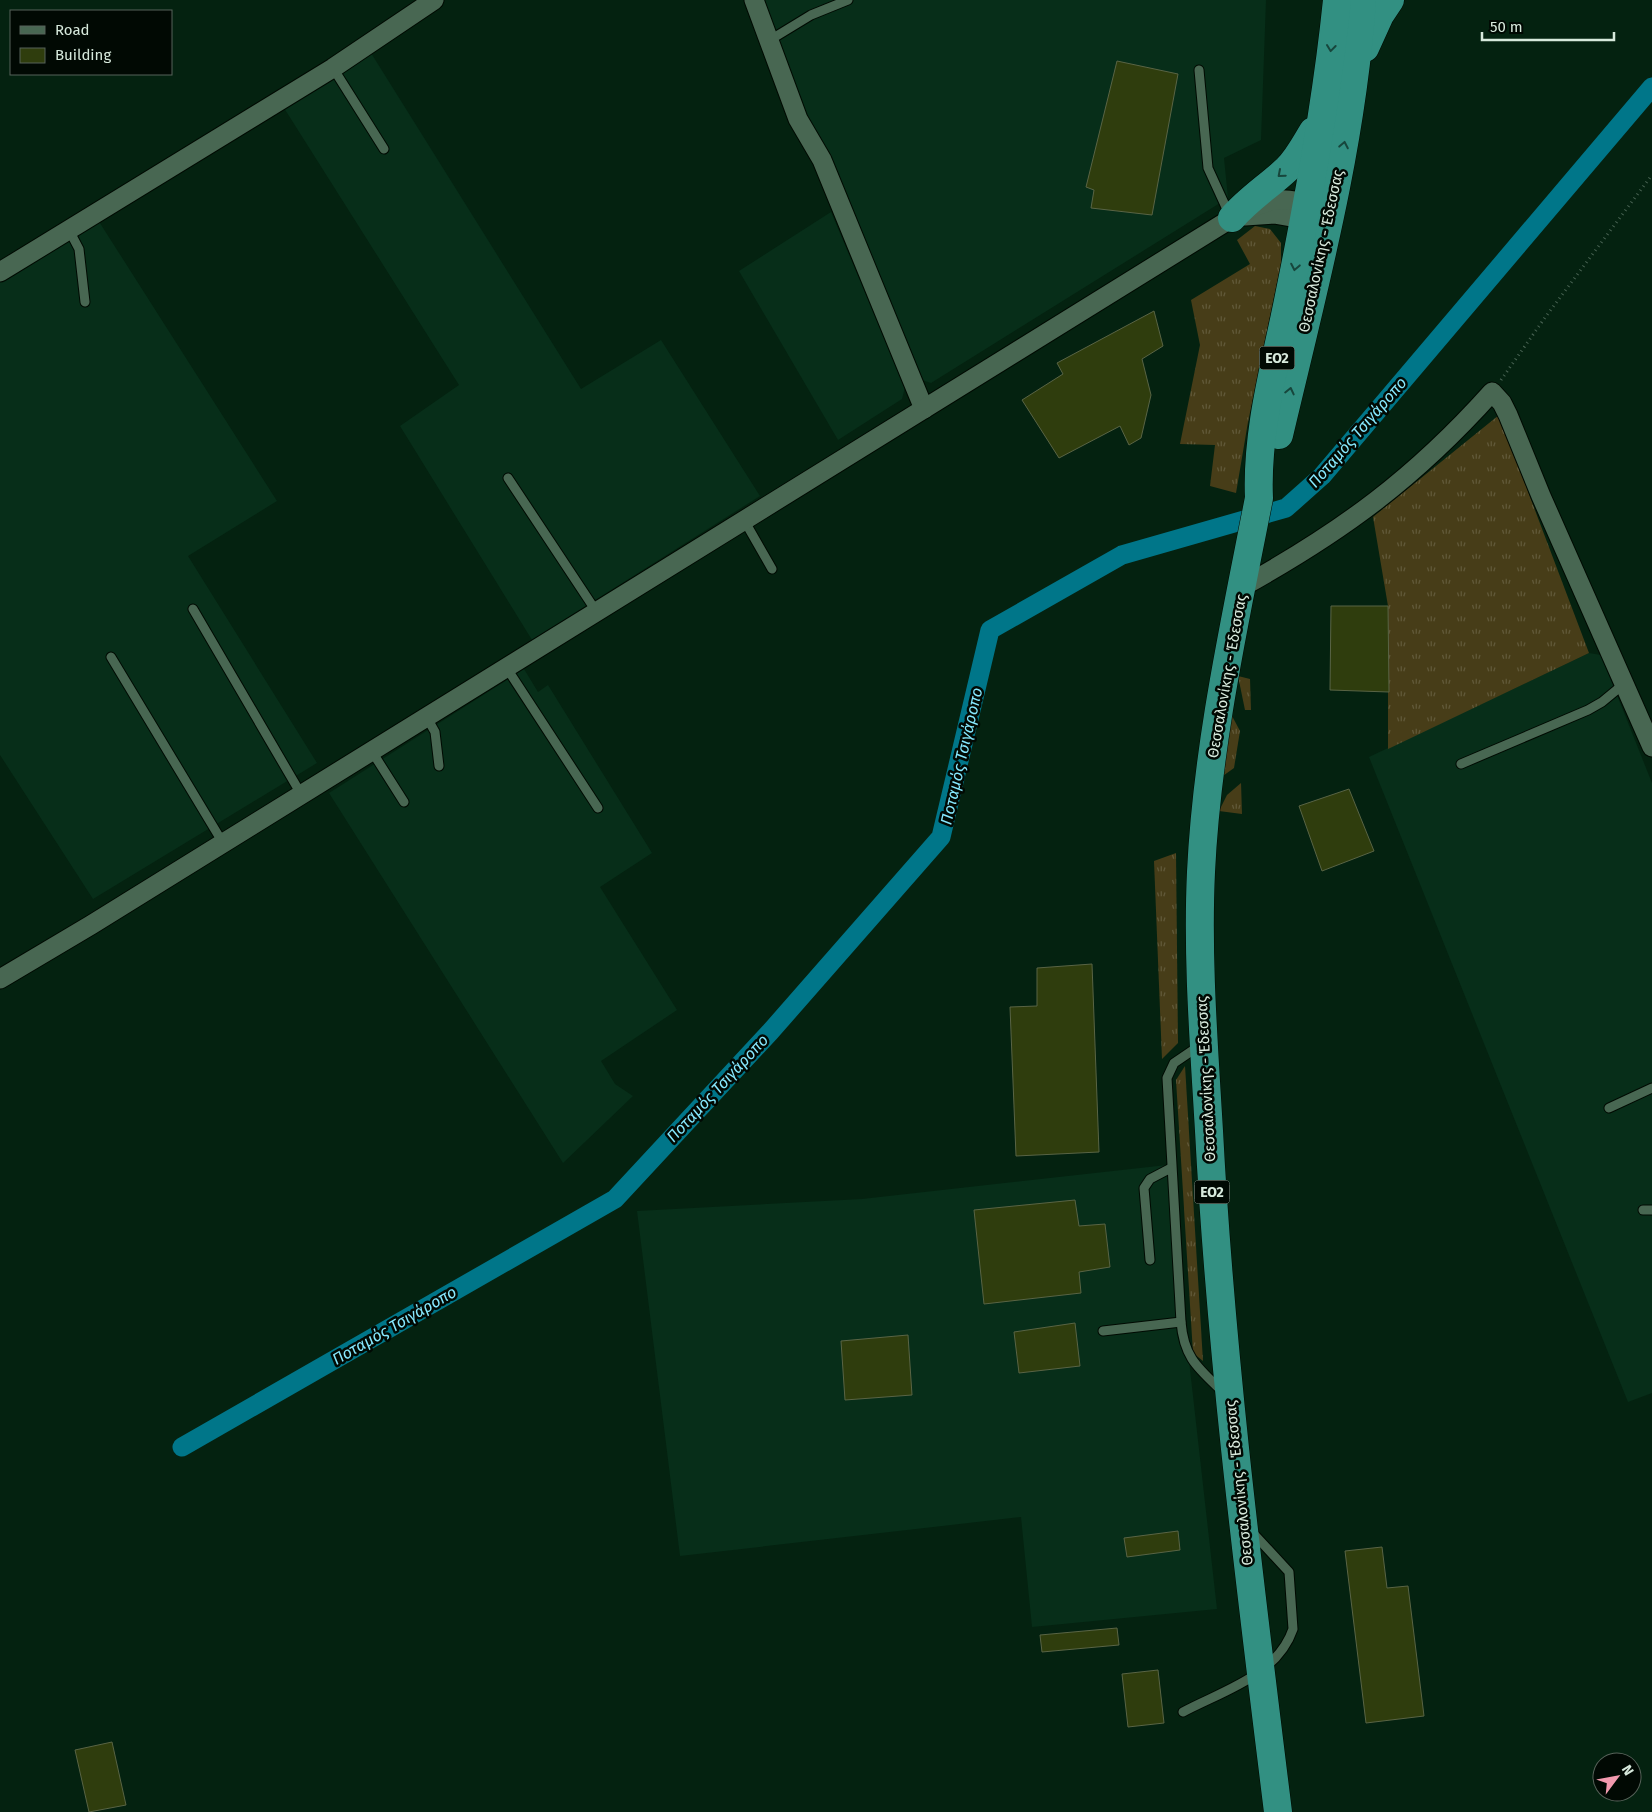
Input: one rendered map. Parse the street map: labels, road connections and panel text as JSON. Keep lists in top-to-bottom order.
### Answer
{
  "streets": {
    "highway": ["Θεσσαλονίκης - Έδεσσας", "ΕΟ2"]
  },
  "water": ["Ποταμός Τσιγάροπο"],
  "legend": ["Road", "Building"],
  "scale_bar": "50 m",
  "north": "top right"
}
